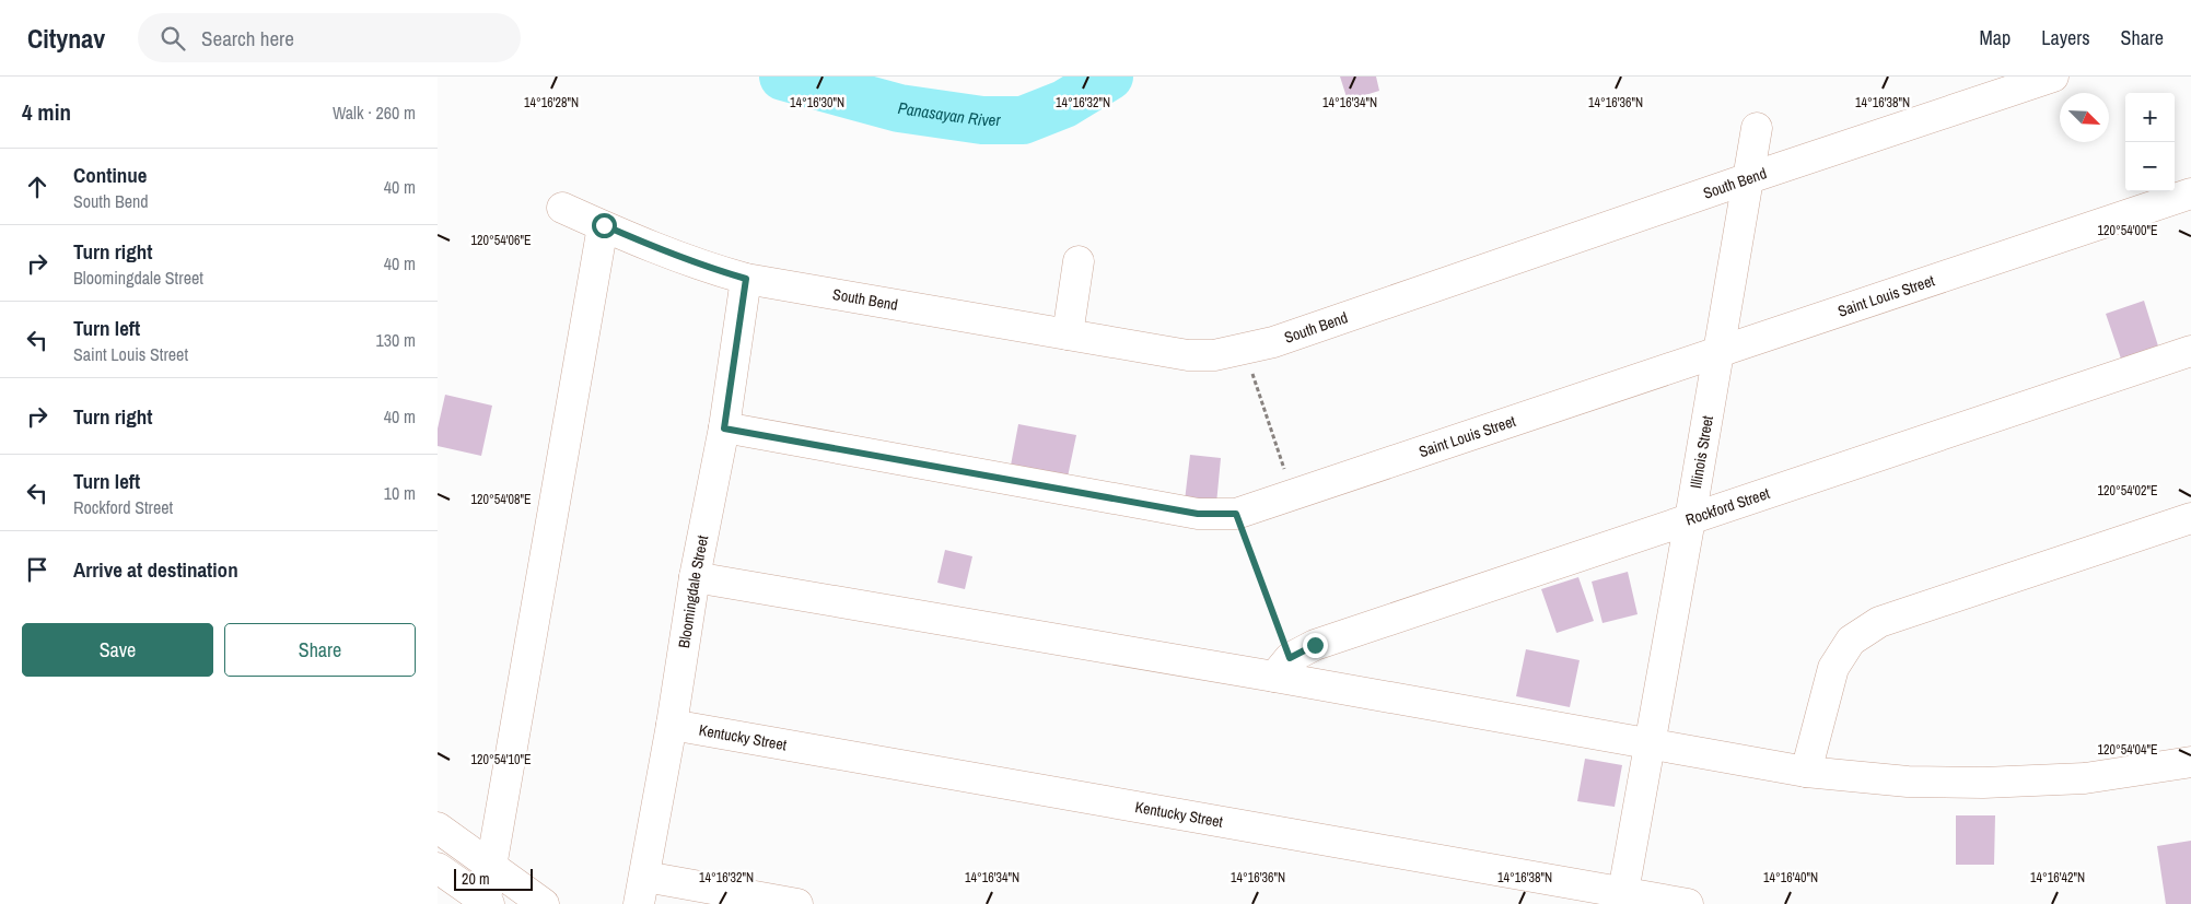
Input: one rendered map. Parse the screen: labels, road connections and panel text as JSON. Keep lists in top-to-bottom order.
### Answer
{
  "streets": {
    "street": [
      "South Bend",
      "Saint Louis Street",
      "Illinois Street",
      "Rockford Street",
      "Bloomingdale Street",
      "Kentucky Street"
    ]
  },
  "crossings": [
    ["South Bend", "Illinois Street"],
    ["South Bend", "Bloomingdale Street"],
    ["Saint Louis Street", "Illinois Street"],
    ["Saint Louis Street", "Bloomingdale Street"],
    ["Illinois Street", "Rockford Street"],
    ["Illinois Street", "Kentucky Street"],
    ["Bloomingdale Street", "Kentucky Street"]
  ],
  "water": ["Panasayan River"],
  "scale_bar": "20 m",
  "north": "bottom right",
  "page": {
    "header": "Citynav",
    "search": "Search here",
    "nav": ["Map", "Layers", "Share"],
    "heading": ["4 min", "Walk · 260 m"],
    "map_buttons": ["+", "−"],
    "list": [
      ["Continue", "South Bend", "40 m"],
      ["Turn right", "Bloomingdale Street", "40 m"],
      ["Turn left", "Saint Louis Street", "130 m"],
      ["Turn right", "40 m"],
      ["Turn left", "Rockford Street", "10 m"],
      "Arrive at destination"
    ],
    "buttons": ["Save", "Share"],
    "scale": "20 m"
  },
  "coordinates": [
    "14°16'28\"N",
    "14°16'30\"N",
    "14°16'32\"N",
    "14°16'34\"N",
    "14°16'36\"N",
    "14°16'38\"N",
    "120°54'00\"E",
    "120°54'06\"E",
    "120°54'02\"E",
    "120°54'08\"E",
    "120°54'04\"E",
    "120°54'10\"E",
    "14°16'40\"N",
    "14°16'42\"N"
  ]
}
